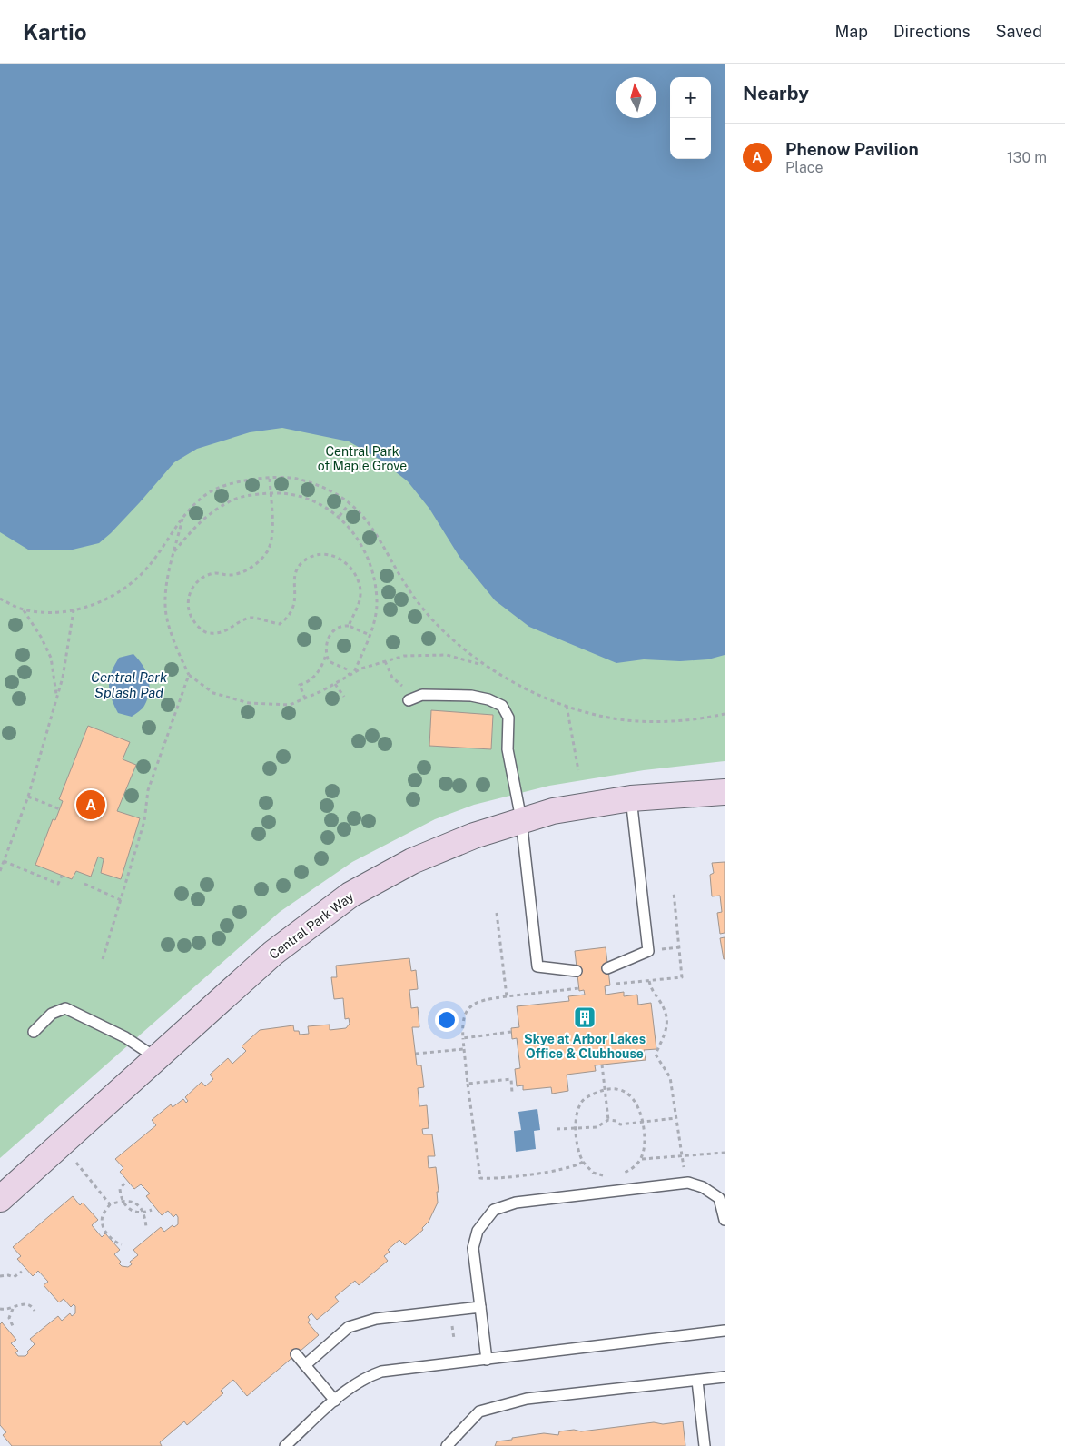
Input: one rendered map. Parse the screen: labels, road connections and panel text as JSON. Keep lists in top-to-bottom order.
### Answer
{
  "streets": {
    "street": ["Central Park Way"]
  },
  "water": ["Central Park Splash Pad"],
  "parks": ["Central Park of Maple Grove"],
  "places": {
    "building": ["Skye at Arbor Lakes Office & Clubhouse"]
  },
  "north": "top",
  "page": {
    "header": "Kartio",
    "nav": ["Map", "Directions", "Saved"],
    "heading": "Nearby",
    "map_buttons": ["+", "−"],
    "list": [
      {
        "mark": "A",
        "name": "Phenow Pavilion",
        "note": "Place",
        "value": "130 m"
      }
    ],
    "pins": "A"
  }
}
